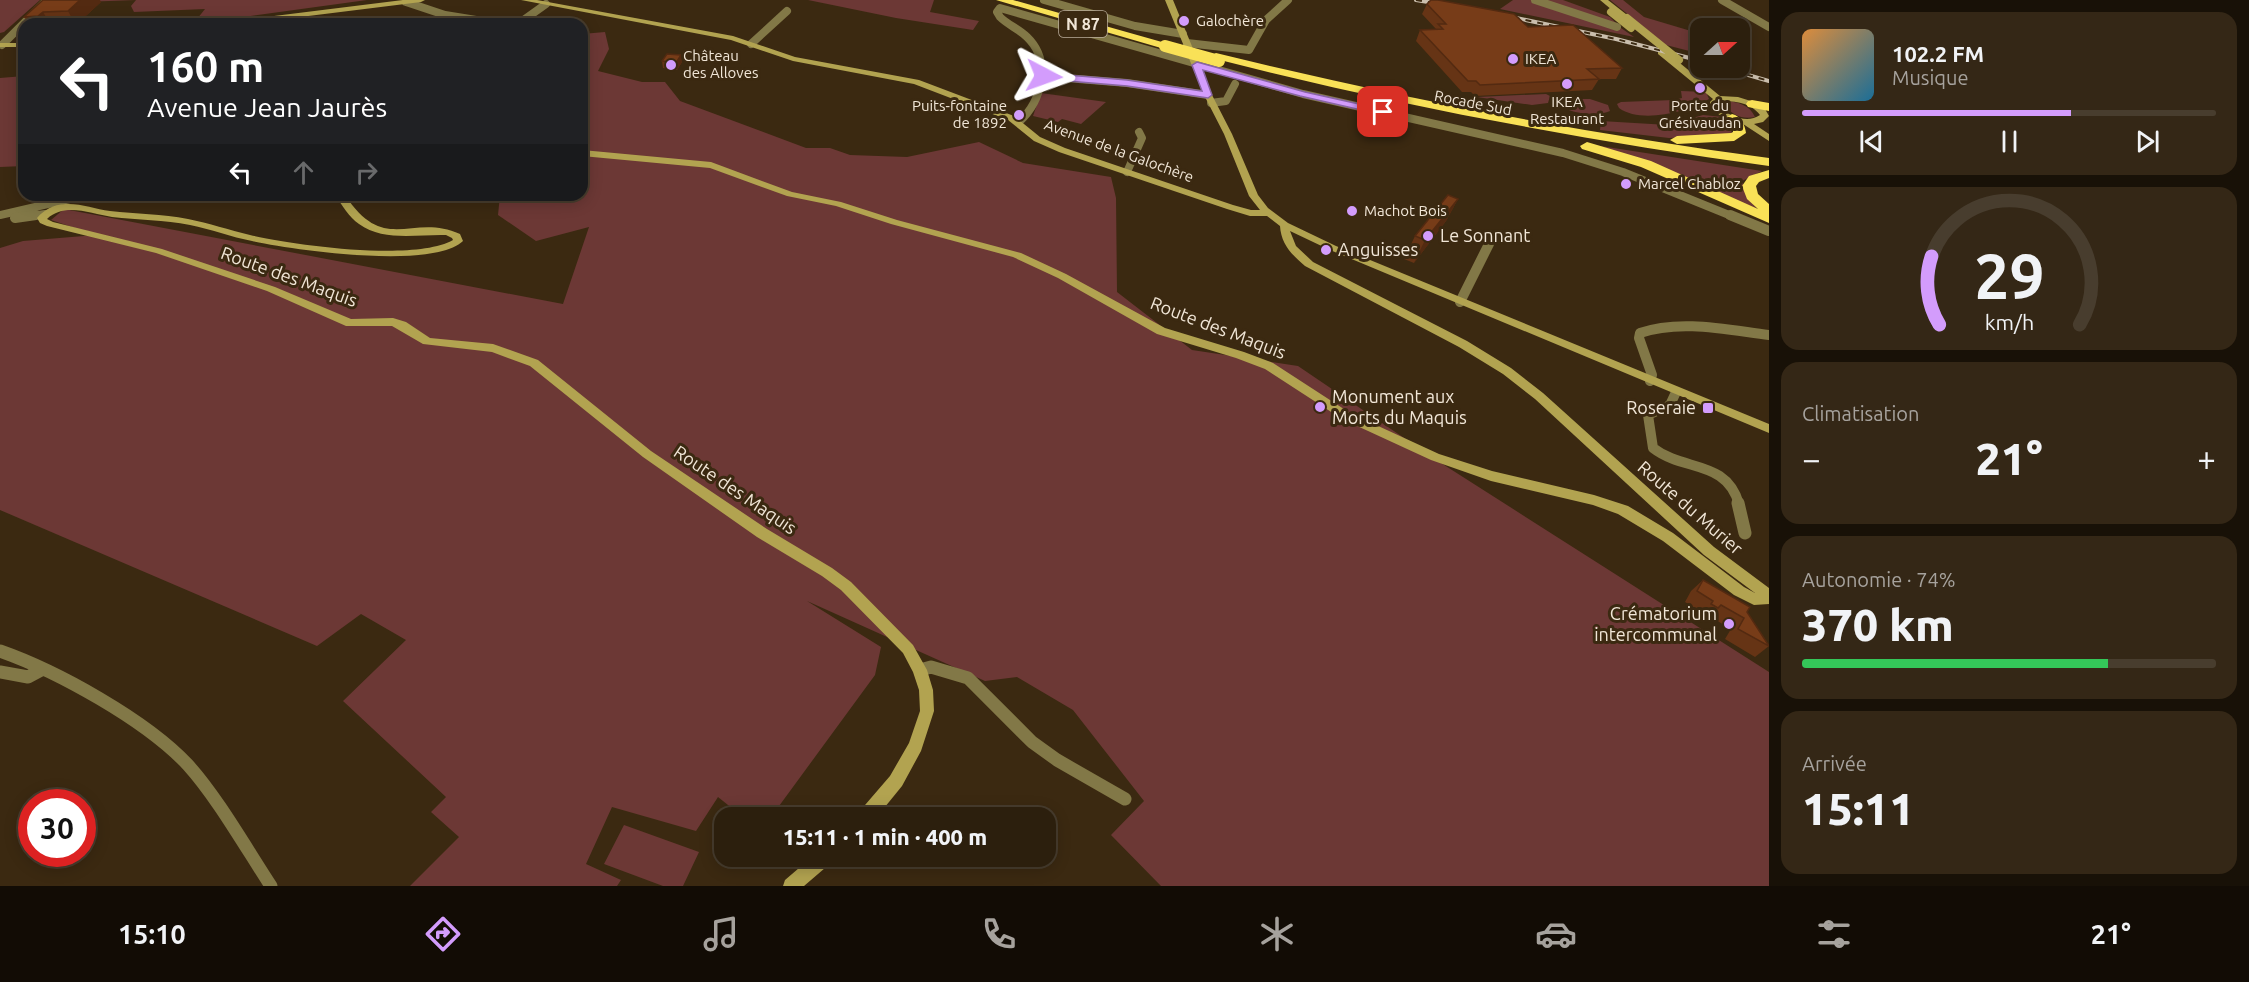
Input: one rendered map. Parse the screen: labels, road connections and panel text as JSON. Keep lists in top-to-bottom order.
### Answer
{
  "streets": {
    "highway": ["N 87", "Rocade Sud"],
    "street": ["Avenue de la Galochère", "Route des Maquis", "Route du Murier"]
  },
  "crossings": [
    ["Route des Maquis", "Route du Murier"]
  ],
  "places": {
    "other": [
      "Galochère",
      "IKEA",
      "Château des Alloves",
      "IKEA Restaurant",
      "Porte du Grésivaudan",
      "Puits-fontaine de 1892",
      "Marcel Chabloz",
      "Machot Bois",
      "Le Sonnant",
      "Anguisses",
      "Monument aux Morts du Maquis",
      "Crématorium intercommunal"
    ],
    "transit": ["Roseraie"]
  },
  "north": "right",
  "page": {
    "turn": ["160 m", "Avenue Jean Jaurès"],
    "song": ["102.2 FM", "Musique"],
    "tile": [
      "Climatisation",
      ["Autonomie · 74%", "370 km"],
      ["Arrivée", "15:11"]
    ],
    "heat": ["−", "21°", "+"],
    "limit": "30",
    "trip": "15:11 · 1 min · 400 m",
    "tabs": ["15:10", "21°"],
    "gauge": ["29", "km/h"]
  }
}
